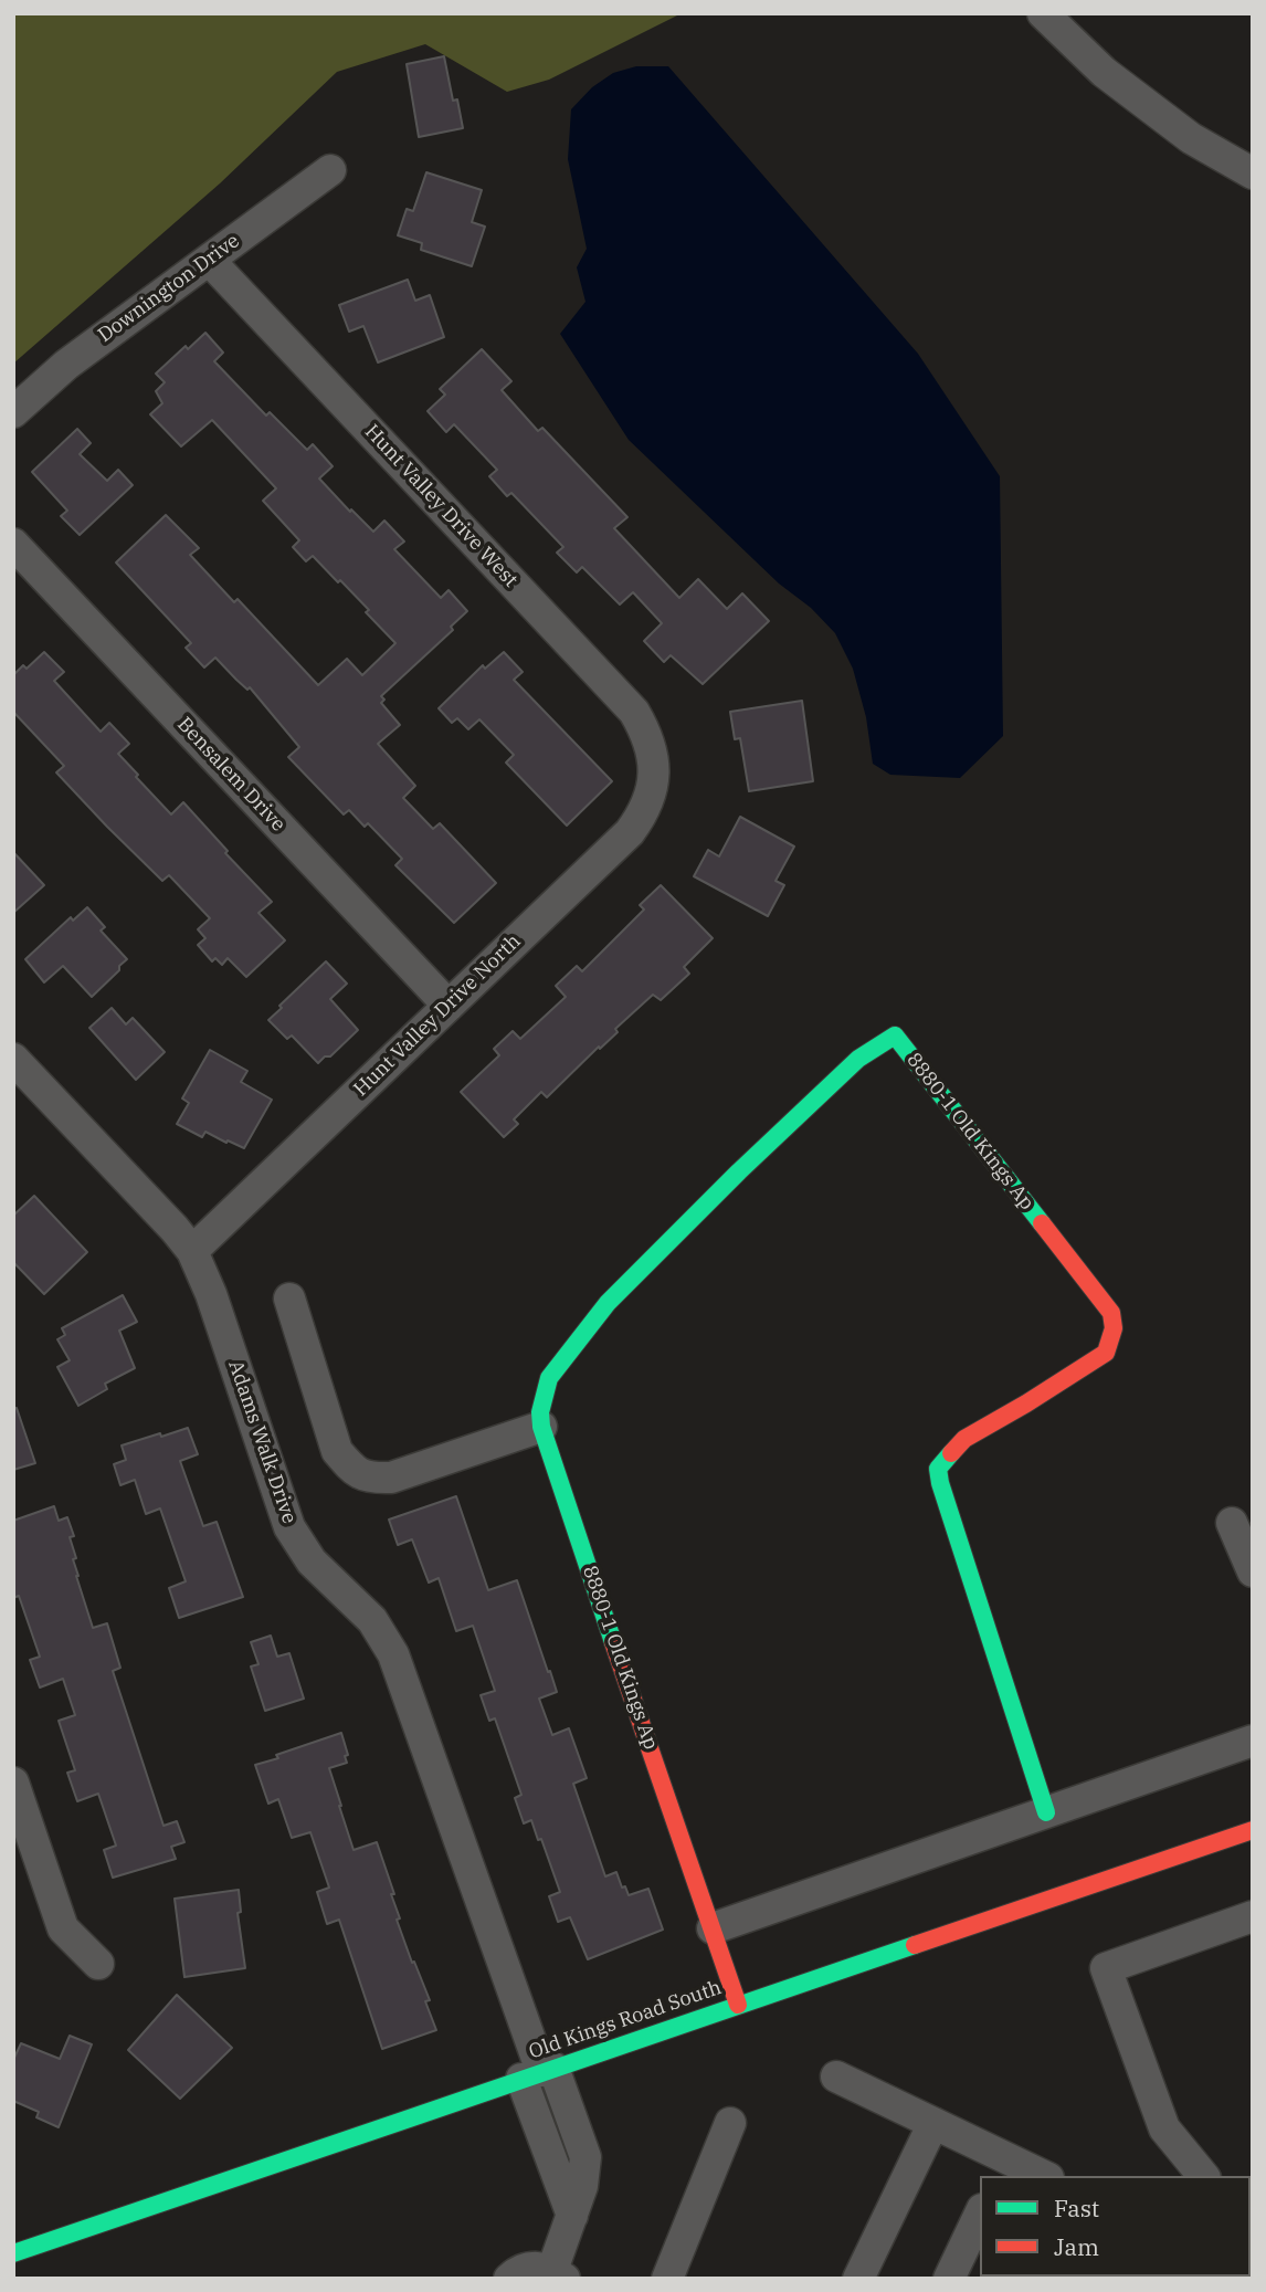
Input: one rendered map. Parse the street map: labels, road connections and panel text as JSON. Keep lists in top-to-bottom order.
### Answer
{
  "streets": {
    "street": [
      "Downington Drive",
      "Hunt Valley Drive West",
      "Bensalem Drive",
      "Hunt Valley Drive North",
      "8880-1 Old Kings Ap",
      "Adams Walk Drive",
      "Old Kings Road South"
    ]
  },
  "crossings": [
    ["Downington Drive", "Hunt Valley Drive West"],
    ["Hunt Valley Drive West", "Hunt Valley Drive North"],
    ["Bensalem Drive", "Hunt Valley Drive North"],
    ["Hunt Valley Drive North", "Adams Walk Drive"],
    ["8880-1 Old Kings Ap", "Old Kings Road South"],
    ["Adams Walk Drive", "Old Kings Road South"]
  ],
  "legend": ["Fast", "Jam"]
}
